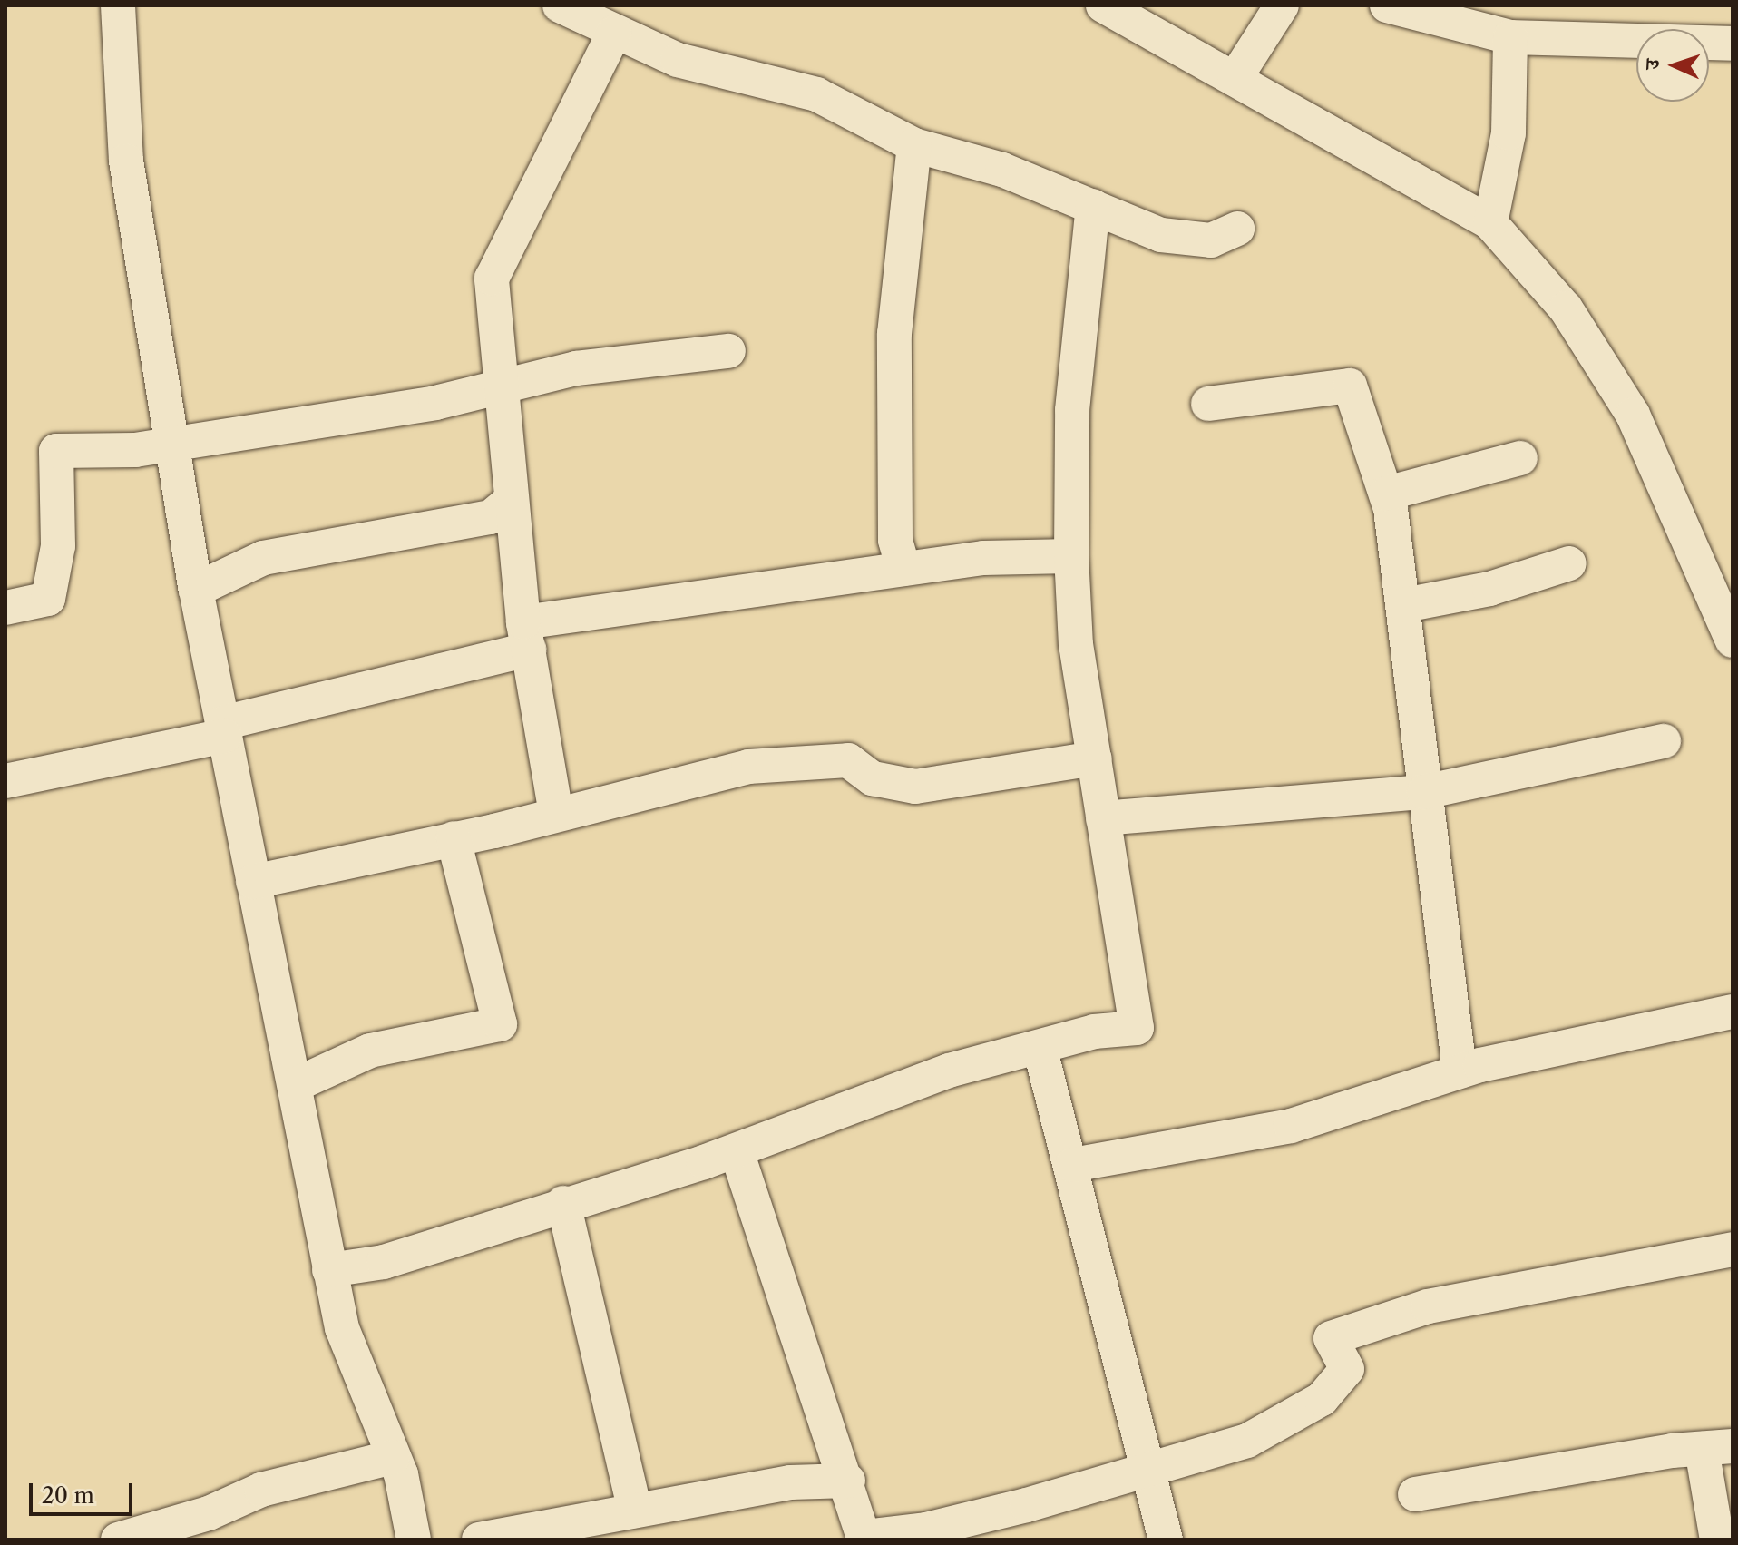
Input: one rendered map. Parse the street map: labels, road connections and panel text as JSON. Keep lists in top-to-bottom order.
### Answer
{
  "scale_bar": "20 m",
  "north": "left"
}
